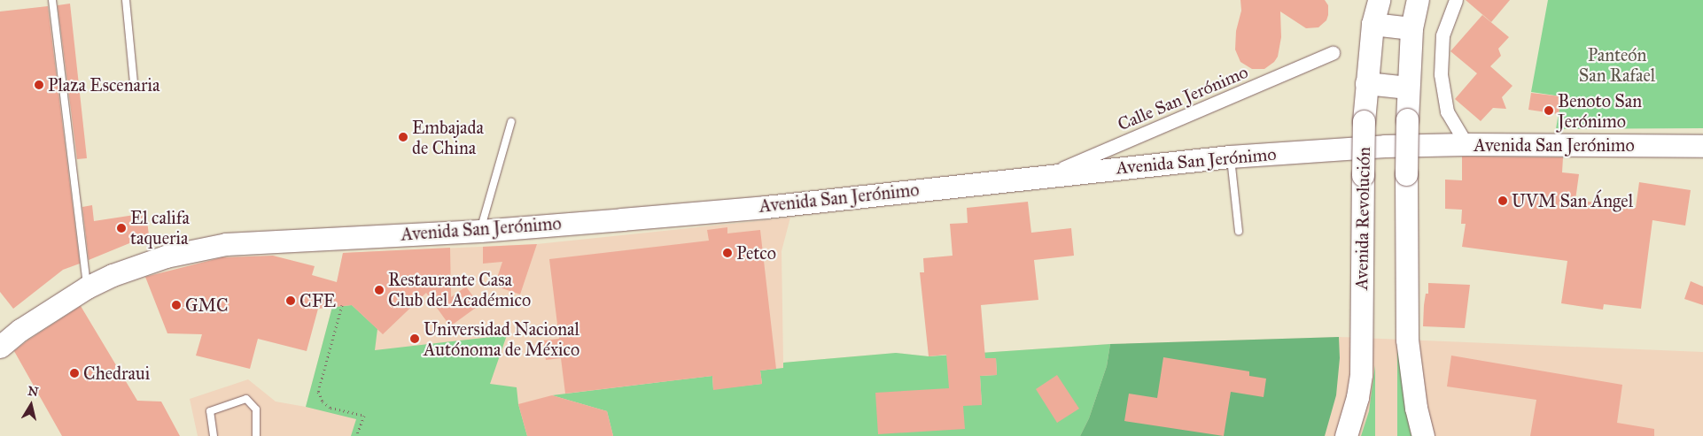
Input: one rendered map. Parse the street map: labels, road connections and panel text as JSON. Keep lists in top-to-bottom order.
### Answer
{
  "streets": {
    "main road": ["Avenida San Jerónimo", "Avenida Revolución"],
    "street": ["Calle San Jerónimo"]
  },
  "crossings": [
    ["Calle San Jerónimo", "Avenida San Jerónimo"]
  ],
  "parks": ["Panteón San Rafael"],
  "places": [
    "Plaza Escenaria",
    "Benoto San Jerónimo",
    "Embajada de China",
    "UVM San Ángel",
    "El califa taqueria",
    "Petco",
    "Restaurante Casa Club del Académico",
    "CFE",
    "GMC",
    "Universidad Nacional Autónoma de México",
    "Chedraui"
  ],
  "north": "top"
}
